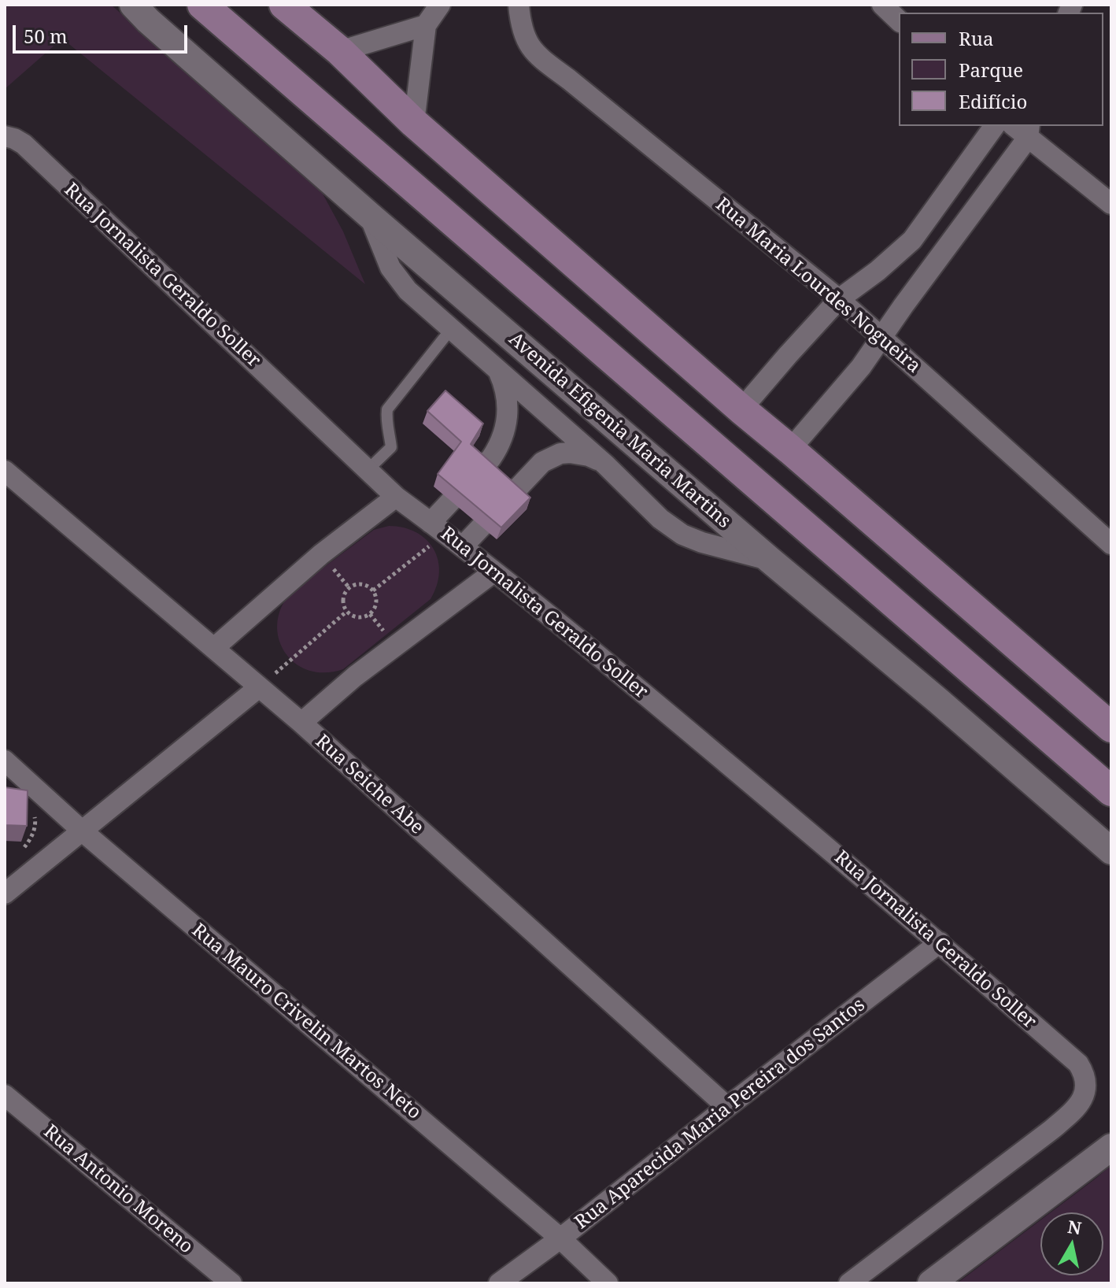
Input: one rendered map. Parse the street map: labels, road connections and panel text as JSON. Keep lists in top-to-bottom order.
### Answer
{
  "streets": {
    "street": [
      "Rua Jornalista Geraldo Soller",
      "Rua Maria Lourdes Nogueira",
      "Avenida Efigenia Maria Martins",
      "Rua Seiche Abe",
      "Rua Mauro Crivelin Martos Neto",
      "Rua Aparecida Maria Pereira dos Santos",
      "Rua Antonio Moreno"
    ]
  },
  "crossings": [
    ["Rua Jornalista Geraldo Soller", "Rua Aparecida Maria Pereira dos Santos"],
    ["Rua Seiche Abe", "Rua Aparecida Maria Pereira dos Santos"],
    ["Rua Mauro Crivelin Martos Neto", "Rua Aparecida Maria Pereira dos Santos"]
  ],
  "legend": ["Rua", "Parque", "Edifício"],
  "scale_bar": "50 m",
  "north": "top"
}
